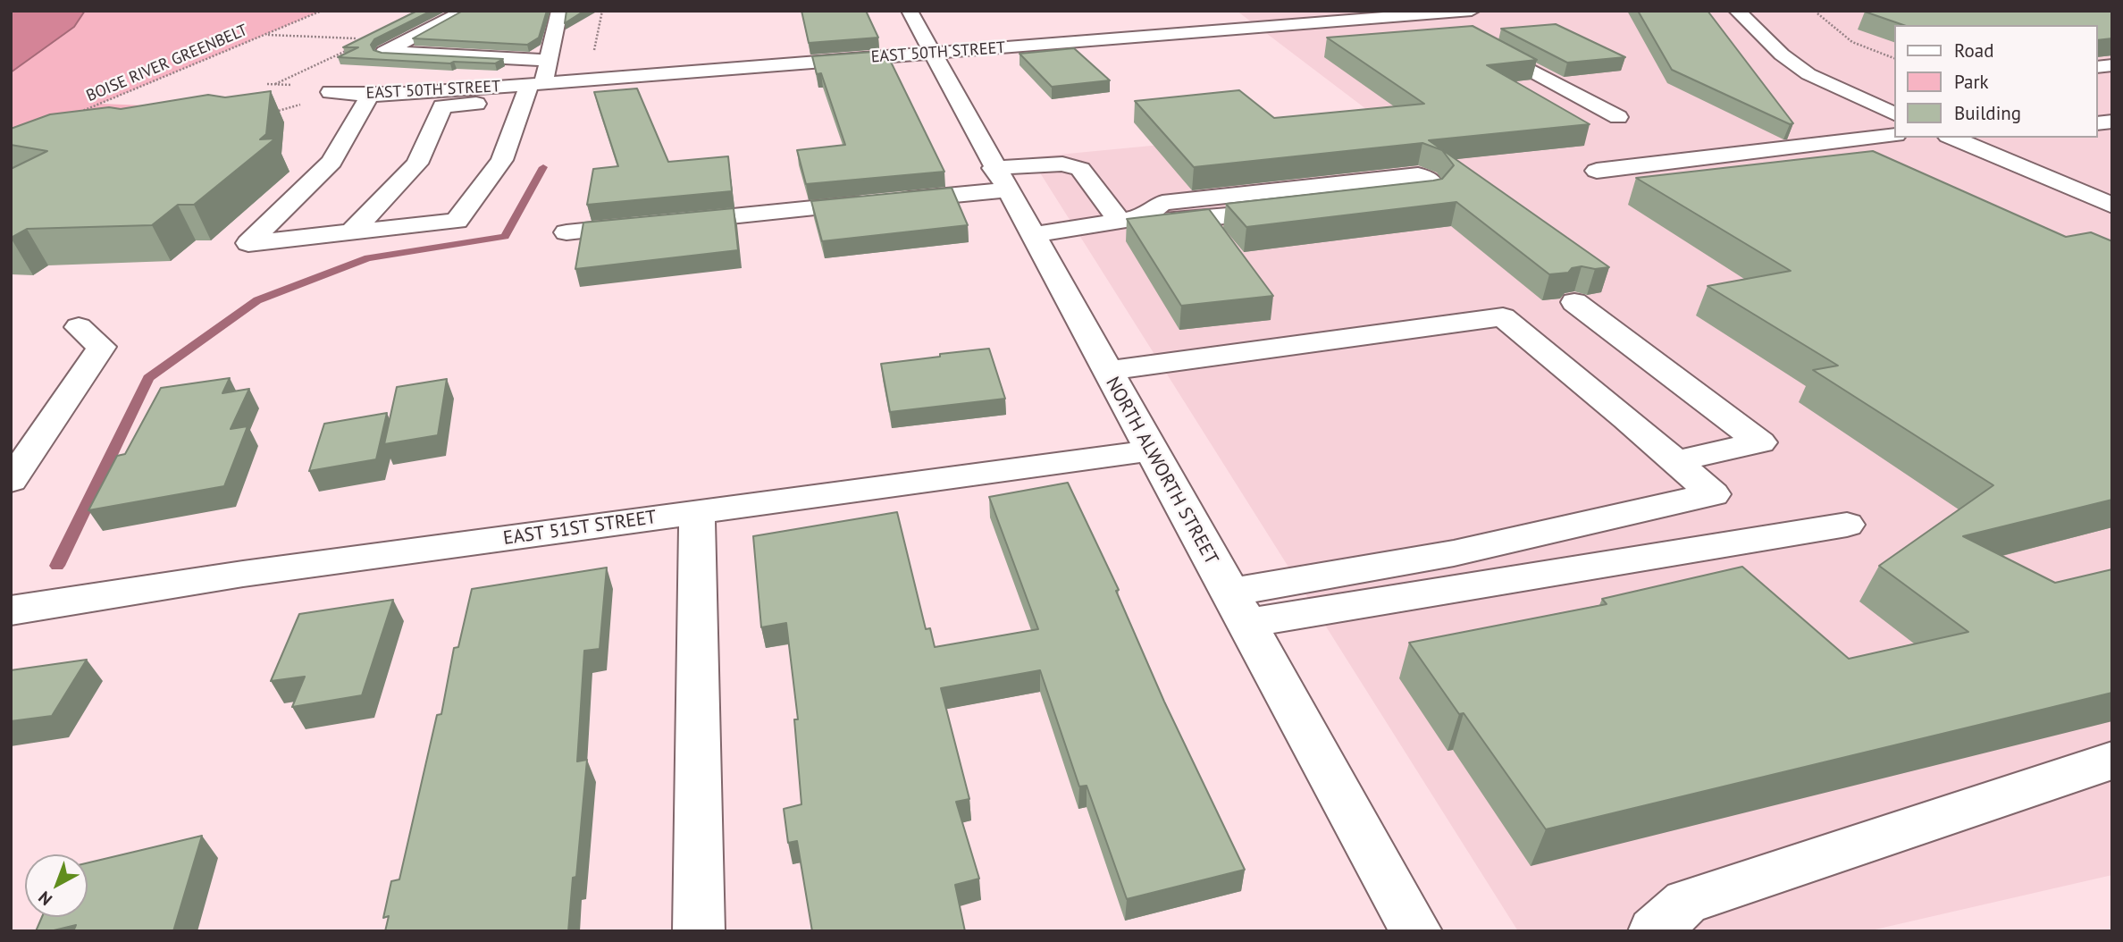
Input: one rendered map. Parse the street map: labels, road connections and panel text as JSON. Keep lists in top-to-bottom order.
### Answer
{
  "streets": {
    "street": ["EAST 50TH STREET", "NORTH ALWORTH STREET", "EAST 51ST STREET"],
    "path": ["BOISE RIVER GREENBELT"]
  },
  "crossings": [
    ["EAST 50TH STREET", "NORTH ALWORTH STREET"],
    ["NORTH ALWORTH STREET", "EAST 51ST STREET"]
  ],
  "legend": ["Road", "Park", "Building"],
  "north": "bottom left"
}
